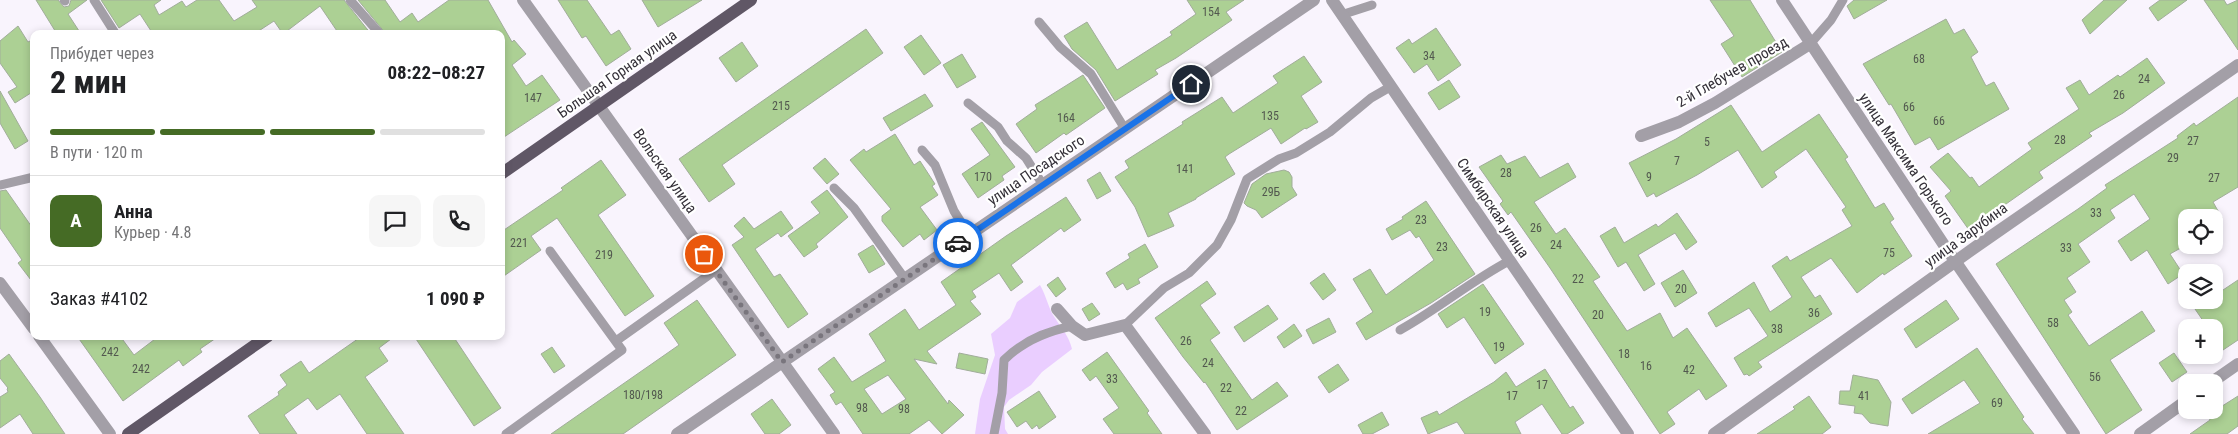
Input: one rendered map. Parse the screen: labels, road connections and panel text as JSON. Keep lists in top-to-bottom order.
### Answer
{
  "streets": {
    "main road": ["Большая Горная улица"],
    "street": [
      "2-й Глебучев проезд",
      "улица Максима Горького",
      "улица Посадского",
      "Вольская улица",
      "Симбирская улица",
      "улица Зарубина"
    ]
  },
  "crossings": [
    ["2-й Глебучев проезд", "улица Максима Горького"],
    ["Большая Горная улица", "Вольская улица"],
    ["улица Максима Горького", "улица Зарубина"],
    ["улица Посадского", "Вольская улица"]
  ],
  "house_numbers": [
    "154",
    "34",
    "68",
    "24",
    "26",
    "147",
    "215",
    "66",
    "135",
    "164",
    "66",
    "28",
    "27",
    "5",
    "29",
    "7",
    "141",
    "28",
    "170",
    "9",
    "27",
    "29Б",
    "33",
    "23",
    "26",
    "221",
    "24",
    "23",
    "33",
    "75",
    "219",
    "22",
    "20",
    "19",
    "36",
    "20",
    "58",
    "38",
    "26",
    "19",
    "242",
    "18",
    "24",
    "16",
    "242",
    "42",
    "56",
    "33",
    "17",
    "22",
    "180/198",
    "17",
    "41",
    "69",
    "98",
    "98",
    "22"
  ],
  "page": {
    "heading": ["2 мин", "Прибудет через", "08:22–08:27"],
    "panel": [
      "Анна",
      "Курьер · 4.8",
      "Заказ #4102",
      "1 090 ₽"
    ],
    "bar": "В пути · 120 m",
    "round": "А",
    "map_buttons": ["+", "−"]
  }
}
